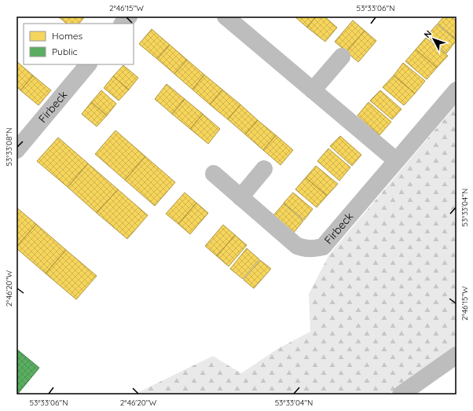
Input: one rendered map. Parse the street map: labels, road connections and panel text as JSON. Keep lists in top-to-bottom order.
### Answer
{
  "streets": {
    "street": ["Firbeck"]
  },
  "legend": ["Homes", "Public"],
  "north": "top left",
  "coordinates": [
    "2°46'15\"W",
    "53°33'06\"N",
    "53°33'08\"N",
    "53°33'04\"N",
    "2°46'20\"W"
  ]
}
